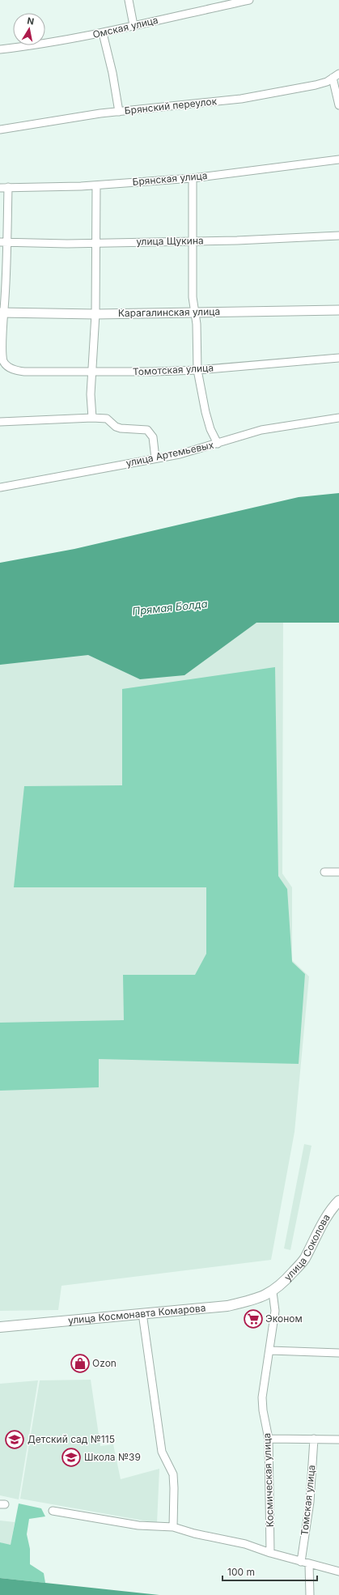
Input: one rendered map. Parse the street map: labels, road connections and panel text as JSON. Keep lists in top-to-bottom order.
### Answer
{
  "streets": {
    "main road": ["улица Соколова", "улица Космонавта Комарова"],
    "street": [
      "Омская улица",
      "Брянский переулок",
      "Брянская улица",
      "улица Щукина",
      "Карагалинская улица",
      "Томотская улица",
      "улица Артемьевых",
      "Космическая улица",
      "Томская улица"
    ]
  },
  "crossings": [
    ["Карагалинская улица", "Томотская улица"],
    ["улица Соколова", "улица Космонавта Комарова"],
    ["улица Соколова", "Космическая улица"],
    ["улица Космонавта Комарова", "Космическая улица"]
  ],
  "water": ["Прямая Болда"],
  "places": {
    "supermarket": ["Эконом"],
    "shop": ["Ozon"],
    "school or university": ["Детский сад №115", "Школа №39"]
  },
  "scale_bar": "100 m",
  "north": "top"
}
